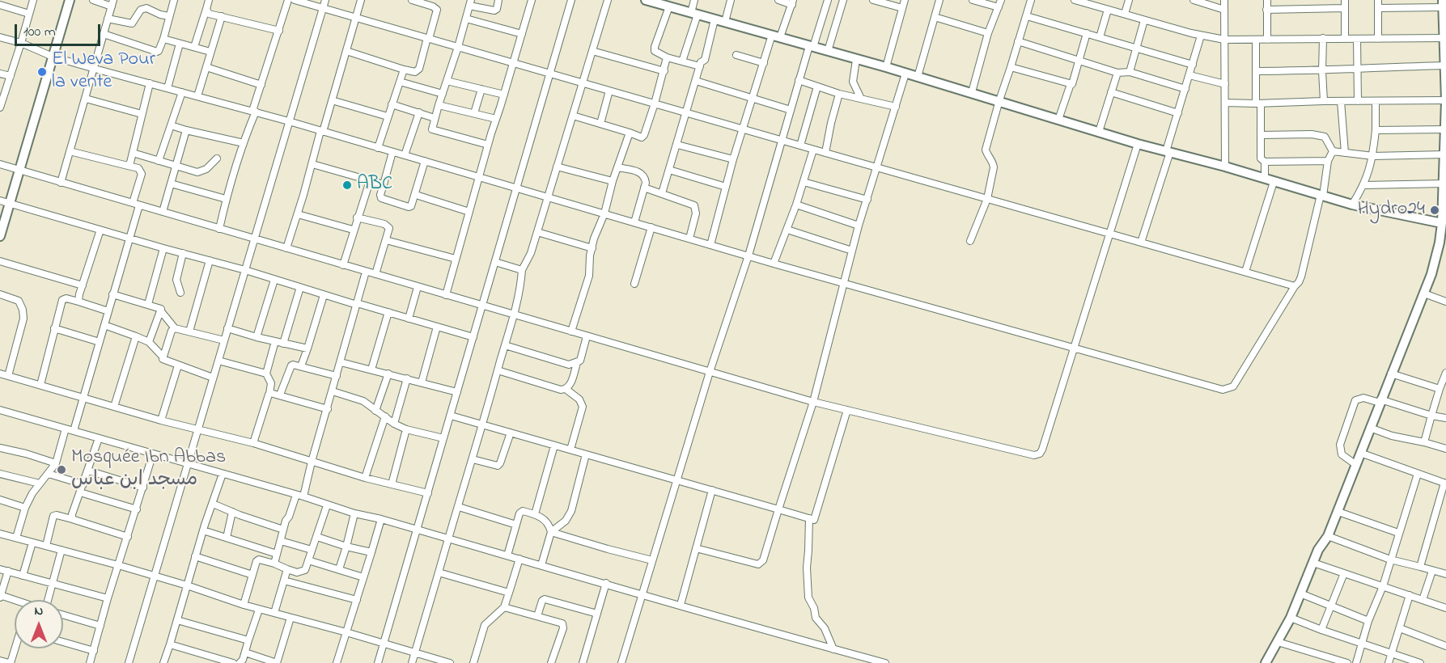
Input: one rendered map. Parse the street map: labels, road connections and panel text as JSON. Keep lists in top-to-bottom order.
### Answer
{
  "places": [
    "El Weva Pour la vente",
    "ABC",
    "Hydro24",
    "Mosquée Ibn Abbas مسجد ابن عباس"
  ],
  "scale_bar": "100 m",
  "north": "top"
}
